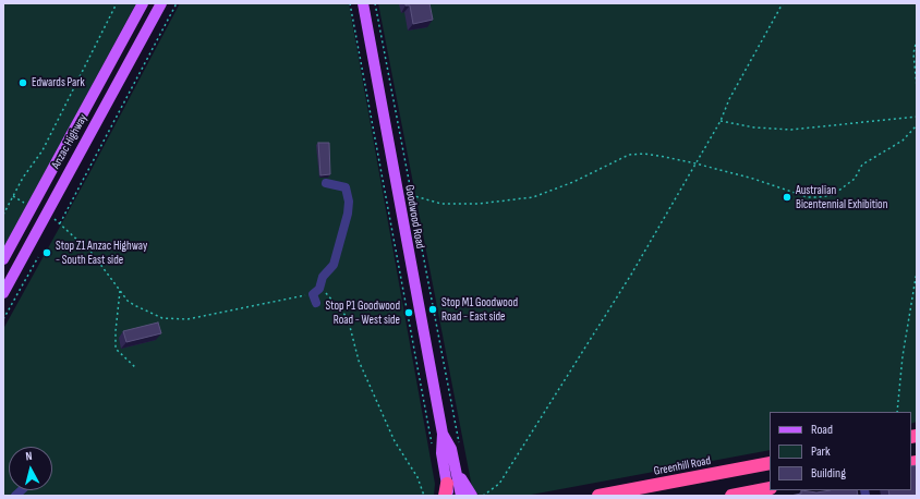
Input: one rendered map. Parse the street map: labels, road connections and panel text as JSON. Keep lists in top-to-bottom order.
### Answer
{
  "streets": {
    "highway": ["Greenhill Road"],
    "main road": ["Anzac Highway", "Goodwood Road"]
  },
  "places": [
    "Edwards Park",
    "Australian Bicentennial Exhibition",
    "Stop Z1 Anzac Highway - South East side",
    "Stop M1 Goodwood Road - East side",
    "Stop P1 Goodwood Road - West side"
  ],
  "legend": ["Road", "Park", "Building"],
  "north": "top"
}
